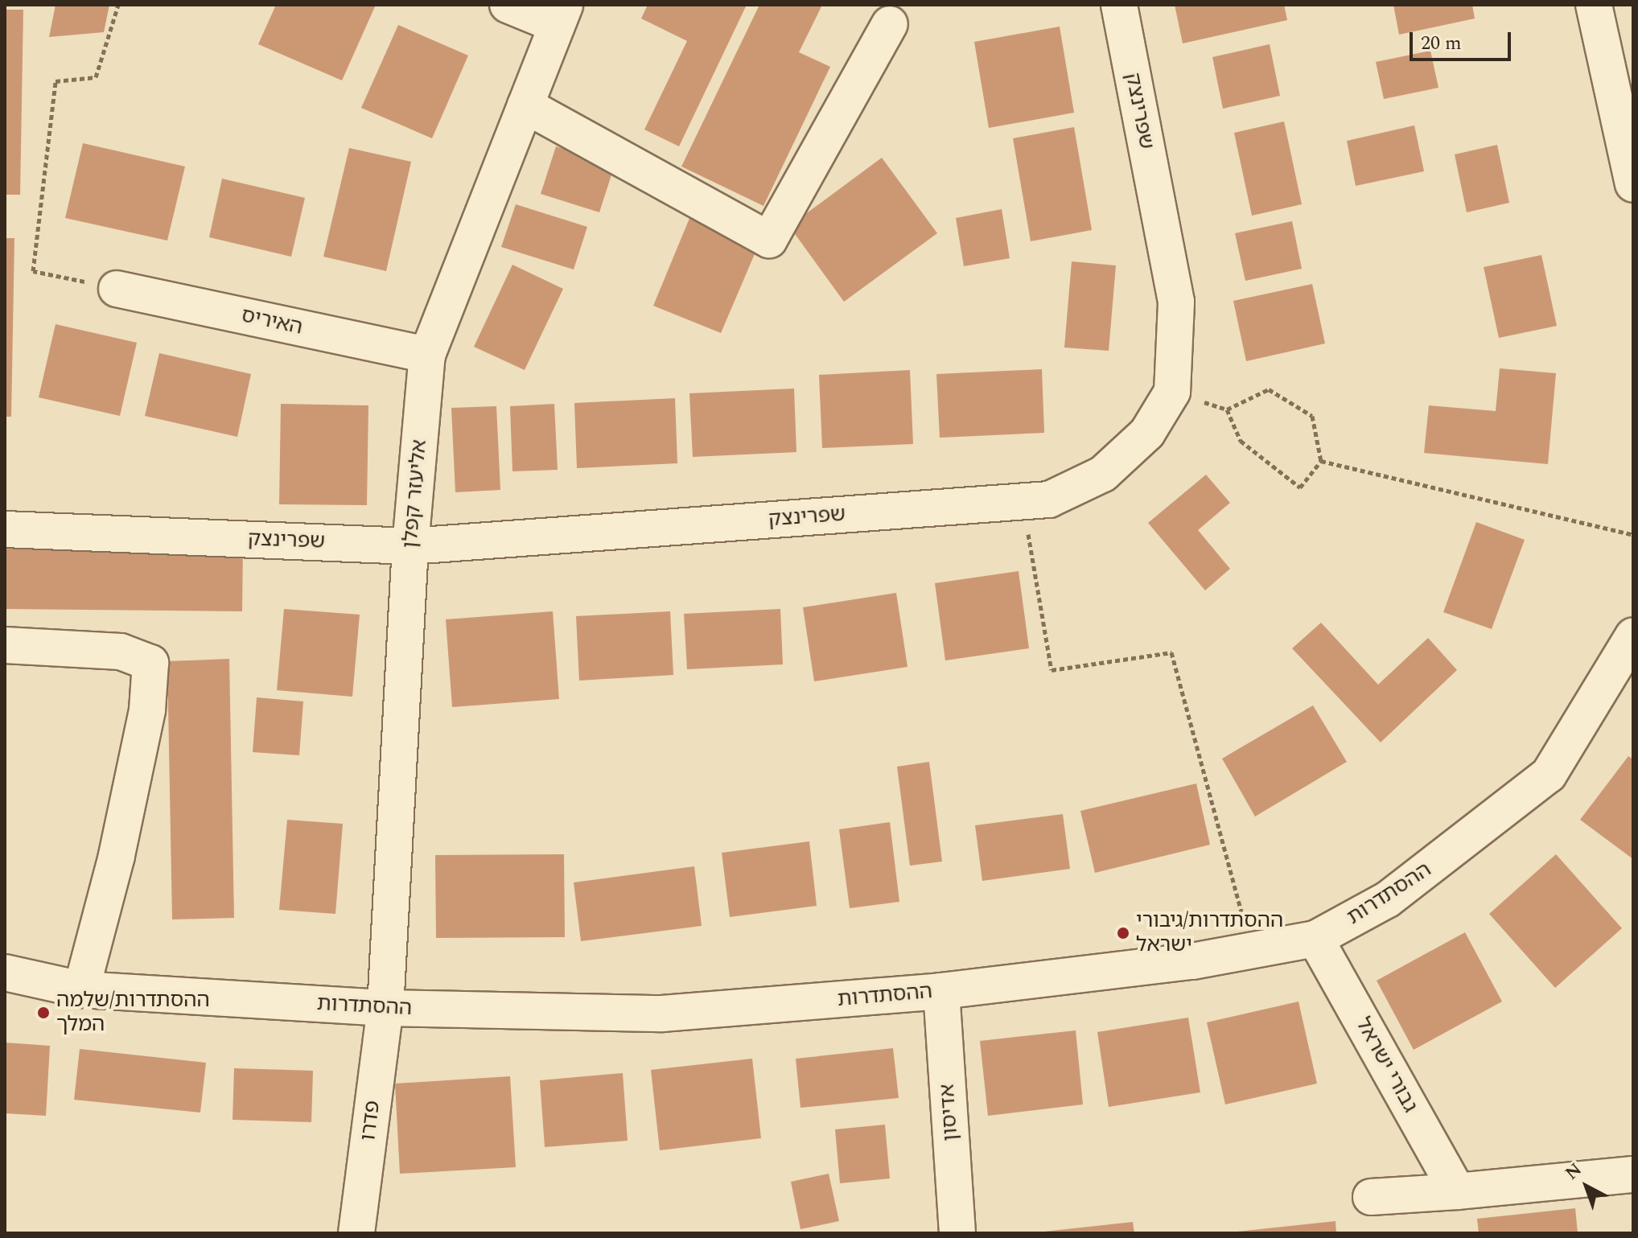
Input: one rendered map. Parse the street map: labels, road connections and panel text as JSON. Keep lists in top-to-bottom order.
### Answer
{
  "streets": {
    "street": [
      "שפרינצק",
      "האיריס",
      "אליעזר קפלן",
      "ההסתדרות",
      "גבורי ישראל",
      "אדיסון",
      "פדרו"
    ]
  },
  "crossings": [
    ["שפרינצק", "אליעזר קפלן"],
    ["האיריס", "אליעזר קפלן"],
    ["אליעזר קפלן", "ההסתדרות"],
    ["אליעזר קפלן", "פדרו"],
    ["ההסתדרות", "גבורי ישראל"],
    ["ההסתדרות", "אדיסון"],
    ["ההסתדרות", "פדרו"]
  ],
  "places": ["ההסתדרות/גיבורי ישראל", "ההסתדרות/שלמה המלך"],
  "scale_bar": "20 m",
  "north": "top left"
}
